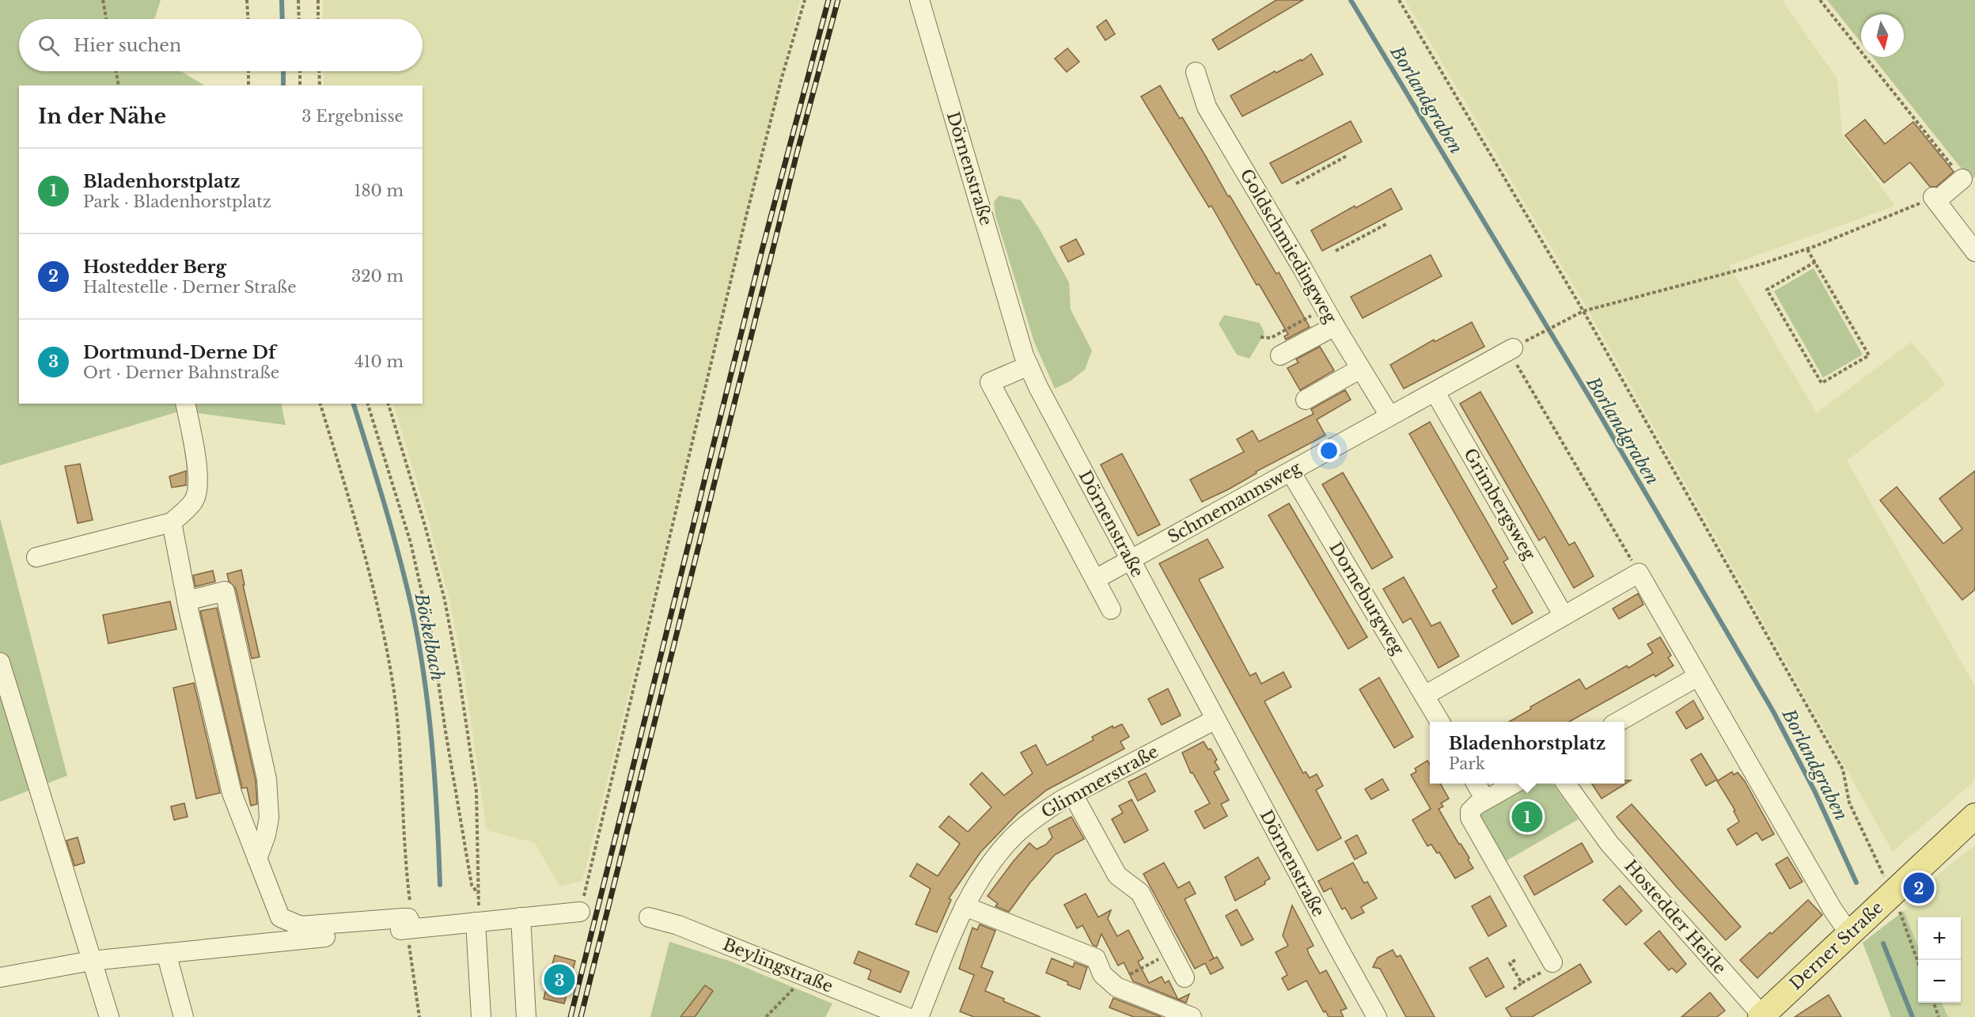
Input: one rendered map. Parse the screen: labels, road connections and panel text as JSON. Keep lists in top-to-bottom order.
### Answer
{
  "streets": {
    "main road": ["Derner Straße"],
    "street": [
      "Dörnenstraße",
      "Goldschmiedingweg",
      "Schmemannsweg",
      "Grimbergsweg",
      "Dorneburgweg",
      "Glimmerstraße",
      "Hostedder Heide",
      "Beylingstraße"
    ]
  },
  "crossings": [
    ["Dörnenstraße", "Schmemannsweg"],
    ["Dörnenstraße", "Glimmerstraße"],
    ["Goldschmiedingweg", "Schmemannsweg"],
    ["Schmemannsweg", "Grimbergsweg"],
    ["Schmemannsweg", "Dorneburgweg"],
    ["Hostedder Heide", "Derner Straße"]
  ],
  "water": ["Borlandgraben", "Böckelbach"],
  "north": "bottom",
  "page": {
    "search": "Hier suchen",
    "heading": ["In der Nähe", "3 Ergebnisse"],
    "list": [
      {
        "mark": "1",
        "name": "Bladenhorstplatz",
        "note": "Park · Bladenhorstplatz",
        "value": "180 m"
      },
      {
        "mark": "2",
        "name": "Hostedder Berg",
        "note": "Haltestelle · Derner Straße",
        "value": "320 m"
      },
      {
        "mark": "3",
        "name": "Dortmund-Derne Df",
        "note": "Ort · Derner Bahnstraße",
        "value": "410 m"
      }
    ],
    "popup": ["Bladenhorstplatz", "Park"],
    "pins": ["1", "2", "3"],
    "map_buttons": ["+", "−"]
  }
}
